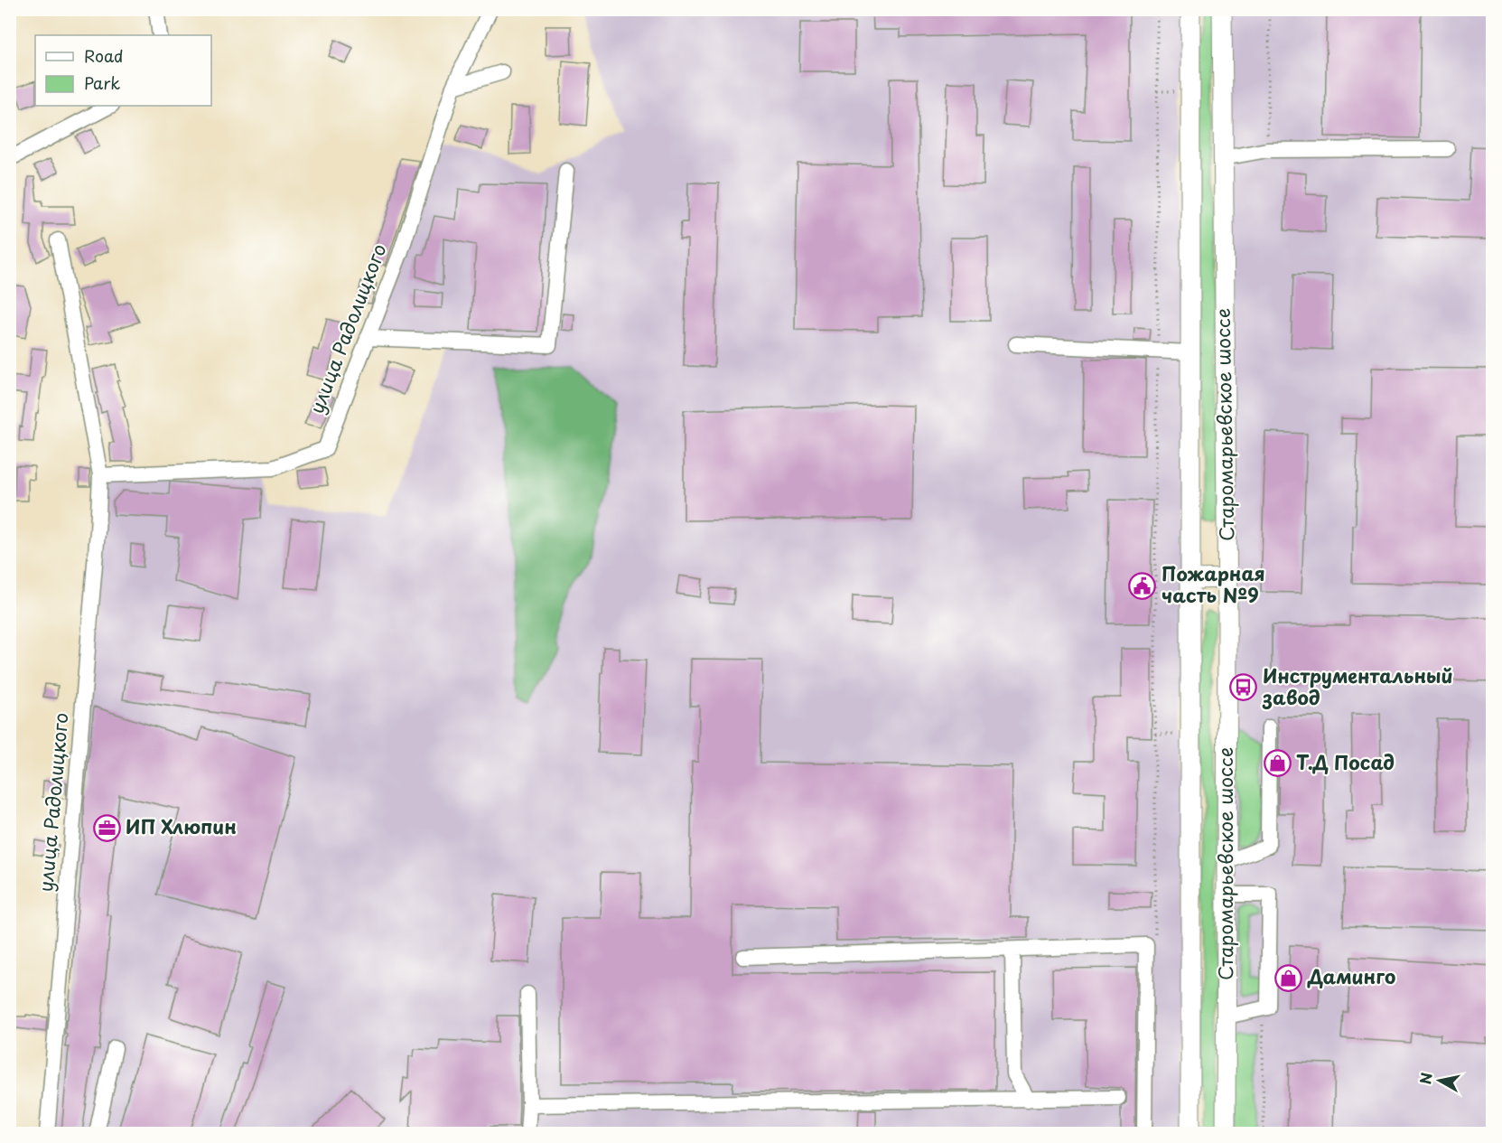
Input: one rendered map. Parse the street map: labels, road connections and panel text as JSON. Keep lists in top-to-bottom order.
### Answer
{
  "streets": {
    "main road": ["Старомарьевское шоссе"],
    "street": ["улица Радолицкого"]
  },
  "places": {
    "public building": ["Пожарная часть №9"],
    "bus stop": ["Инструментальный завод"],
    "shop": ["Т.Д Посад", "Даминго"],
    "office": ["ИП Хлюпин"]
  },
  "legend": ["Road", "Park"],
  "north": "left"
}
